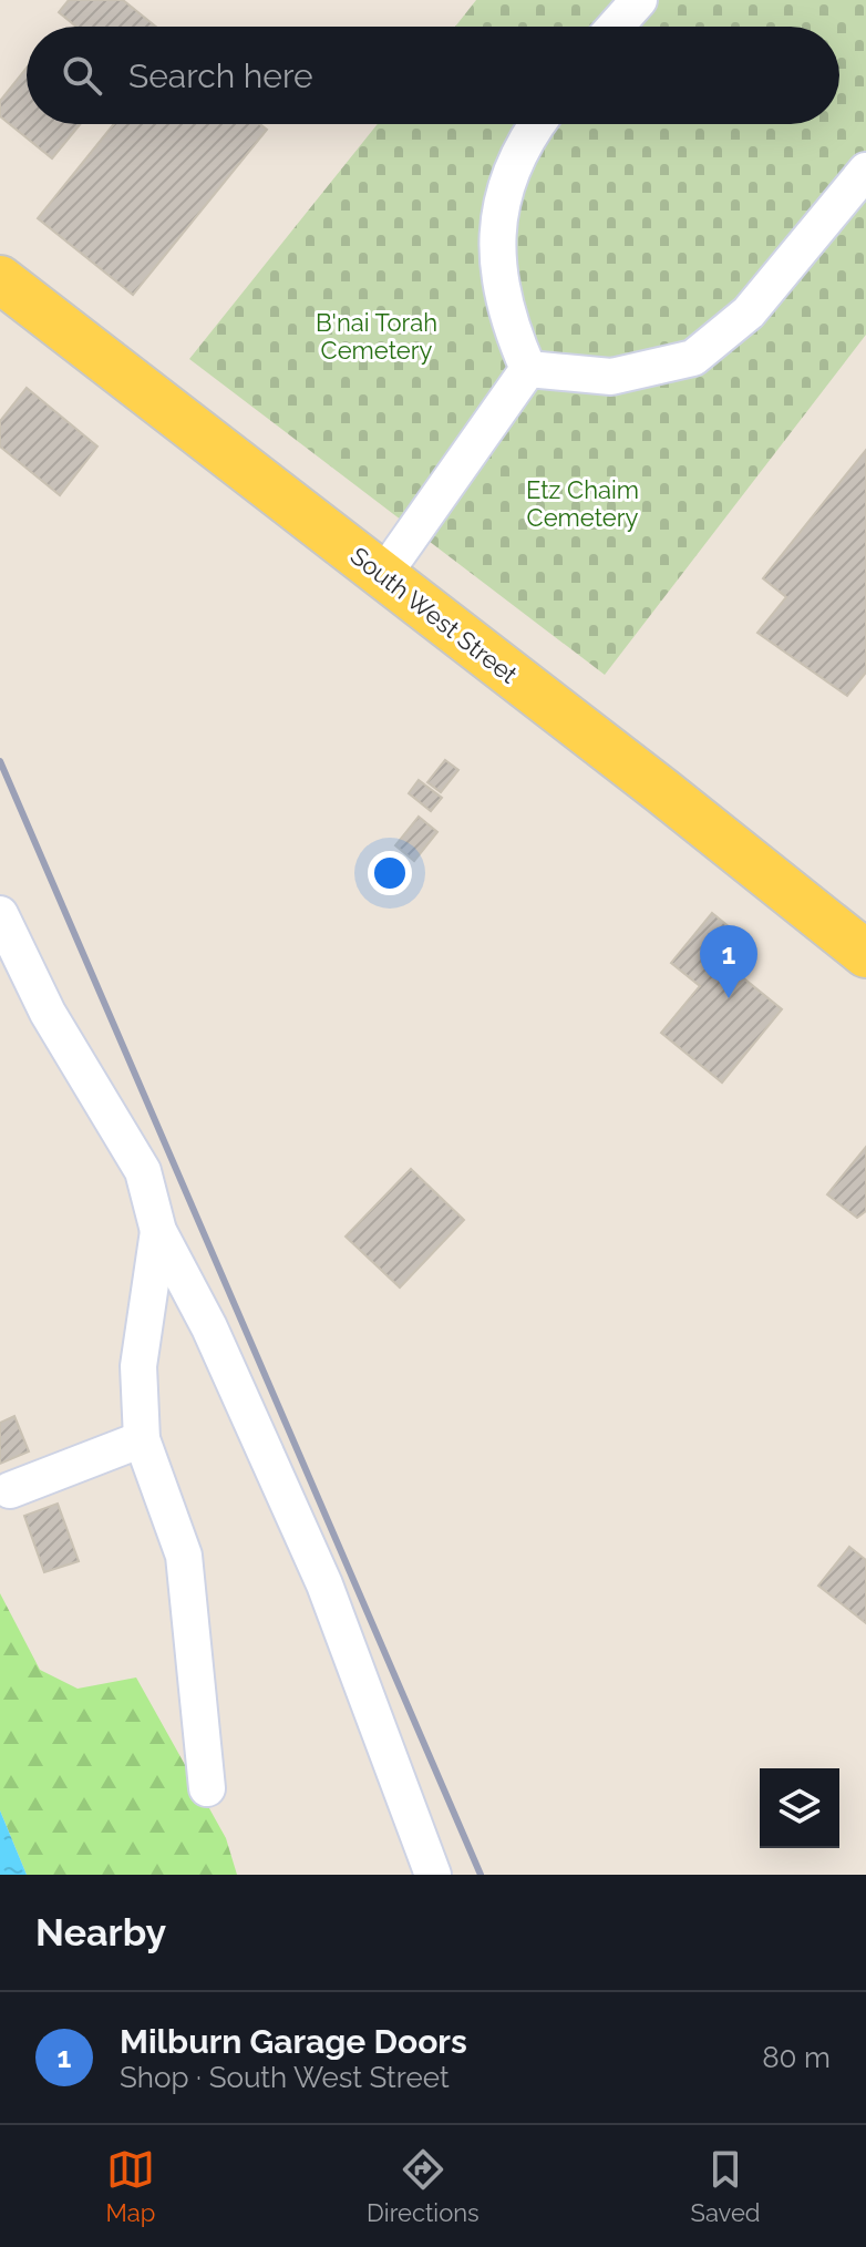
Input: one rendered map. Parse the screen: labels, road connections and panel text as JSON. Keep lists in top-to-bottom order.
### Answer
{
  "streets": {
    "main road": ["South West Street"]
  },
  "parks": ["B'nai Torah Cemetery", "Etz Chaim Cemetery"],
  "page": {
    "search": "Search here",
    "pins": "1",
    "heading": "Nearby",
    "list": [
      {
        "mark": "1",
        "name": "Milburn Garage Doors",
        "note": "Shop · South West Street",
        "value": "80 m"
      }
    ],
    "nav": ["Map", "Directions", "Saved"]
  }
}
